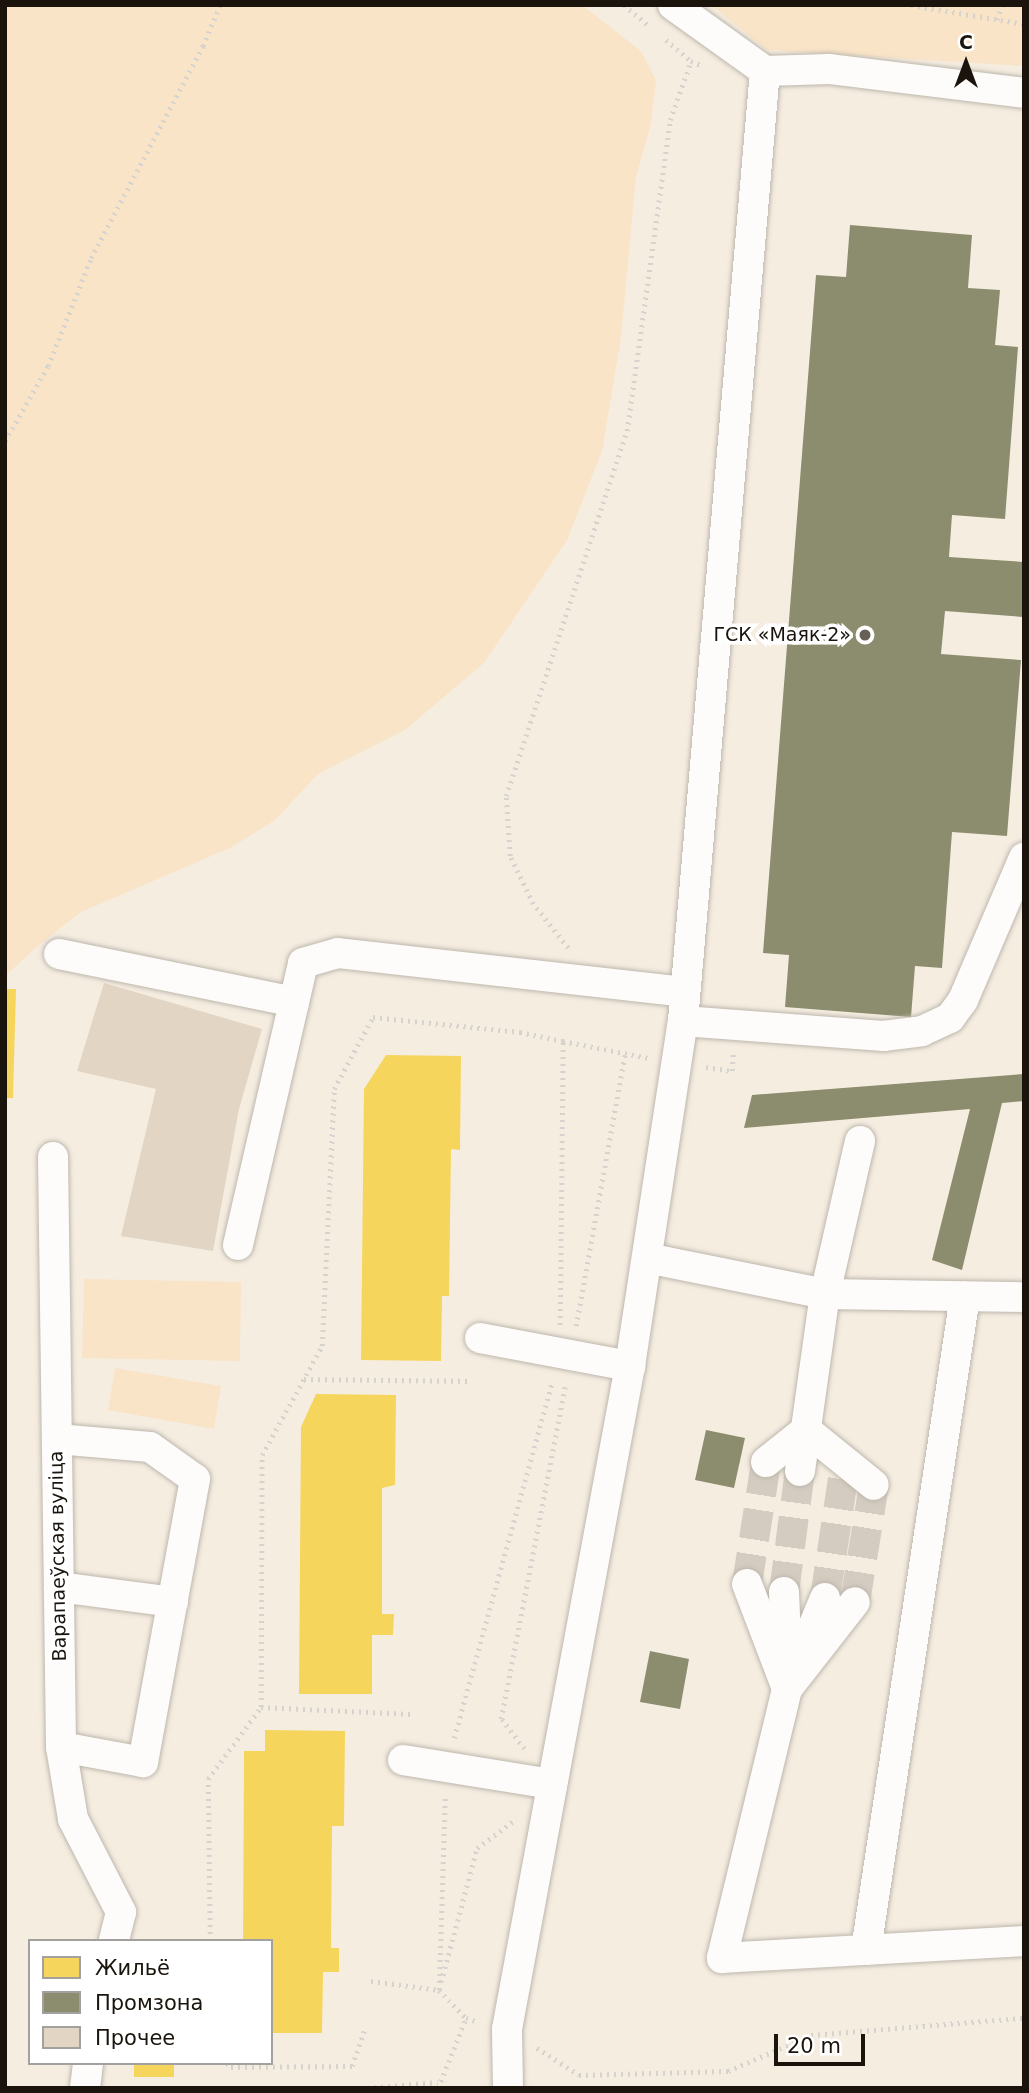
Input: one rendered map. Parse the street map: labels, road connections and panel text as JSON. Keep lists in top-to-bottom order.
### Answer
{
  "streets": {
    "street": ["Варапаеўская вуліца"]
  },
  "places": ["ГСК «Маяк-2»"],
  "legend": ["Жильё", "Промзона", "Прочее"],
  "scale_bar": "20 m",
  "north": "top"
}
